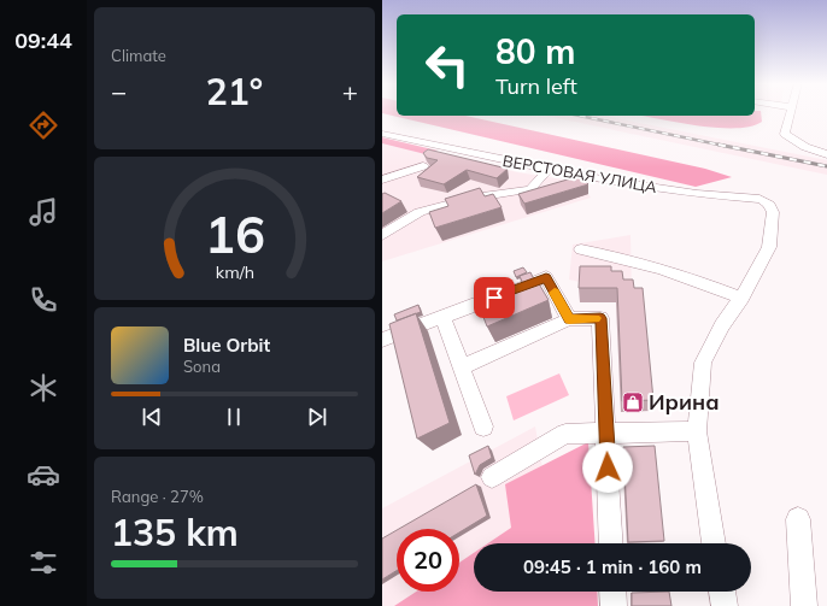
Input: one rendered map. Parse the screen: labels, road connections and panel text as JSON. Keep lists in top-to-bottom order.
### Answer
{
  "streets": {
    "street": ["ВЕРСТОВАЯ УЛИЦА"]
  },
  "places": {
    "shop": ["Ирина"]
  },
  "page": {
    "tabs": "09:44",
    "tile": [
      "Climate",
      ["Range · 27%", "135 km"]
    ],
    "turn": ["80 m", "Turn left"],
    "heat": ["−", "21°", "+"],
    "song": ["Blue Orbit", "Sona"],
    "limit": "20",
    "trip": "09:45 · 1 min · 160 m",
    "gauge": ["16", "km/h"]
  }
}
